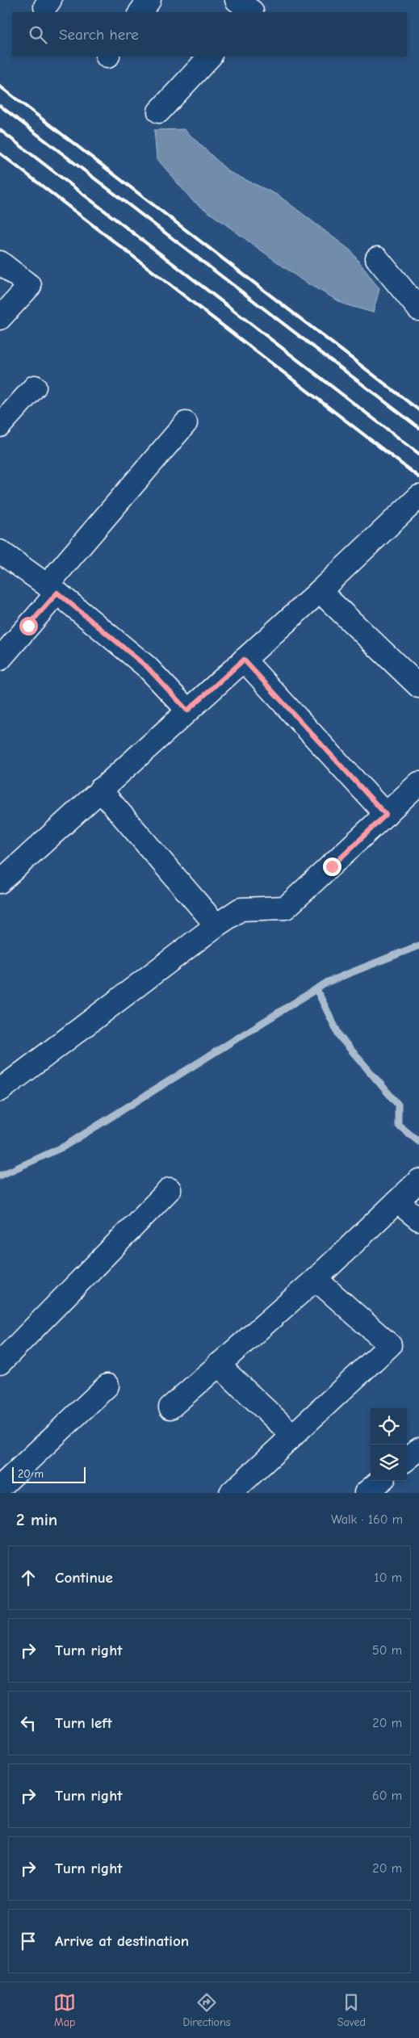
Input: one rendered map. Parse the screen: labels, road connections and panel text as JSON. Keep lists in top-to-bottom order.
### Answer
{
  "scale_bar": "20 m",
  "page": {
    "search": "Search here",
    "scale": "20 m",
    "heading": ["2 min", "Walk · 160 m"],
    "list": [
      ["Continue", "10 m"],
      ["Turn right", "50 m"],
      ["Turn left", "20 m"],
      ["Turn right", "60 m"],
      ["Turn right", "20 m"],
      "Arrive at destination"
    ],
    "nav": ["Map", "Directions", "Saved"]
  }
}
